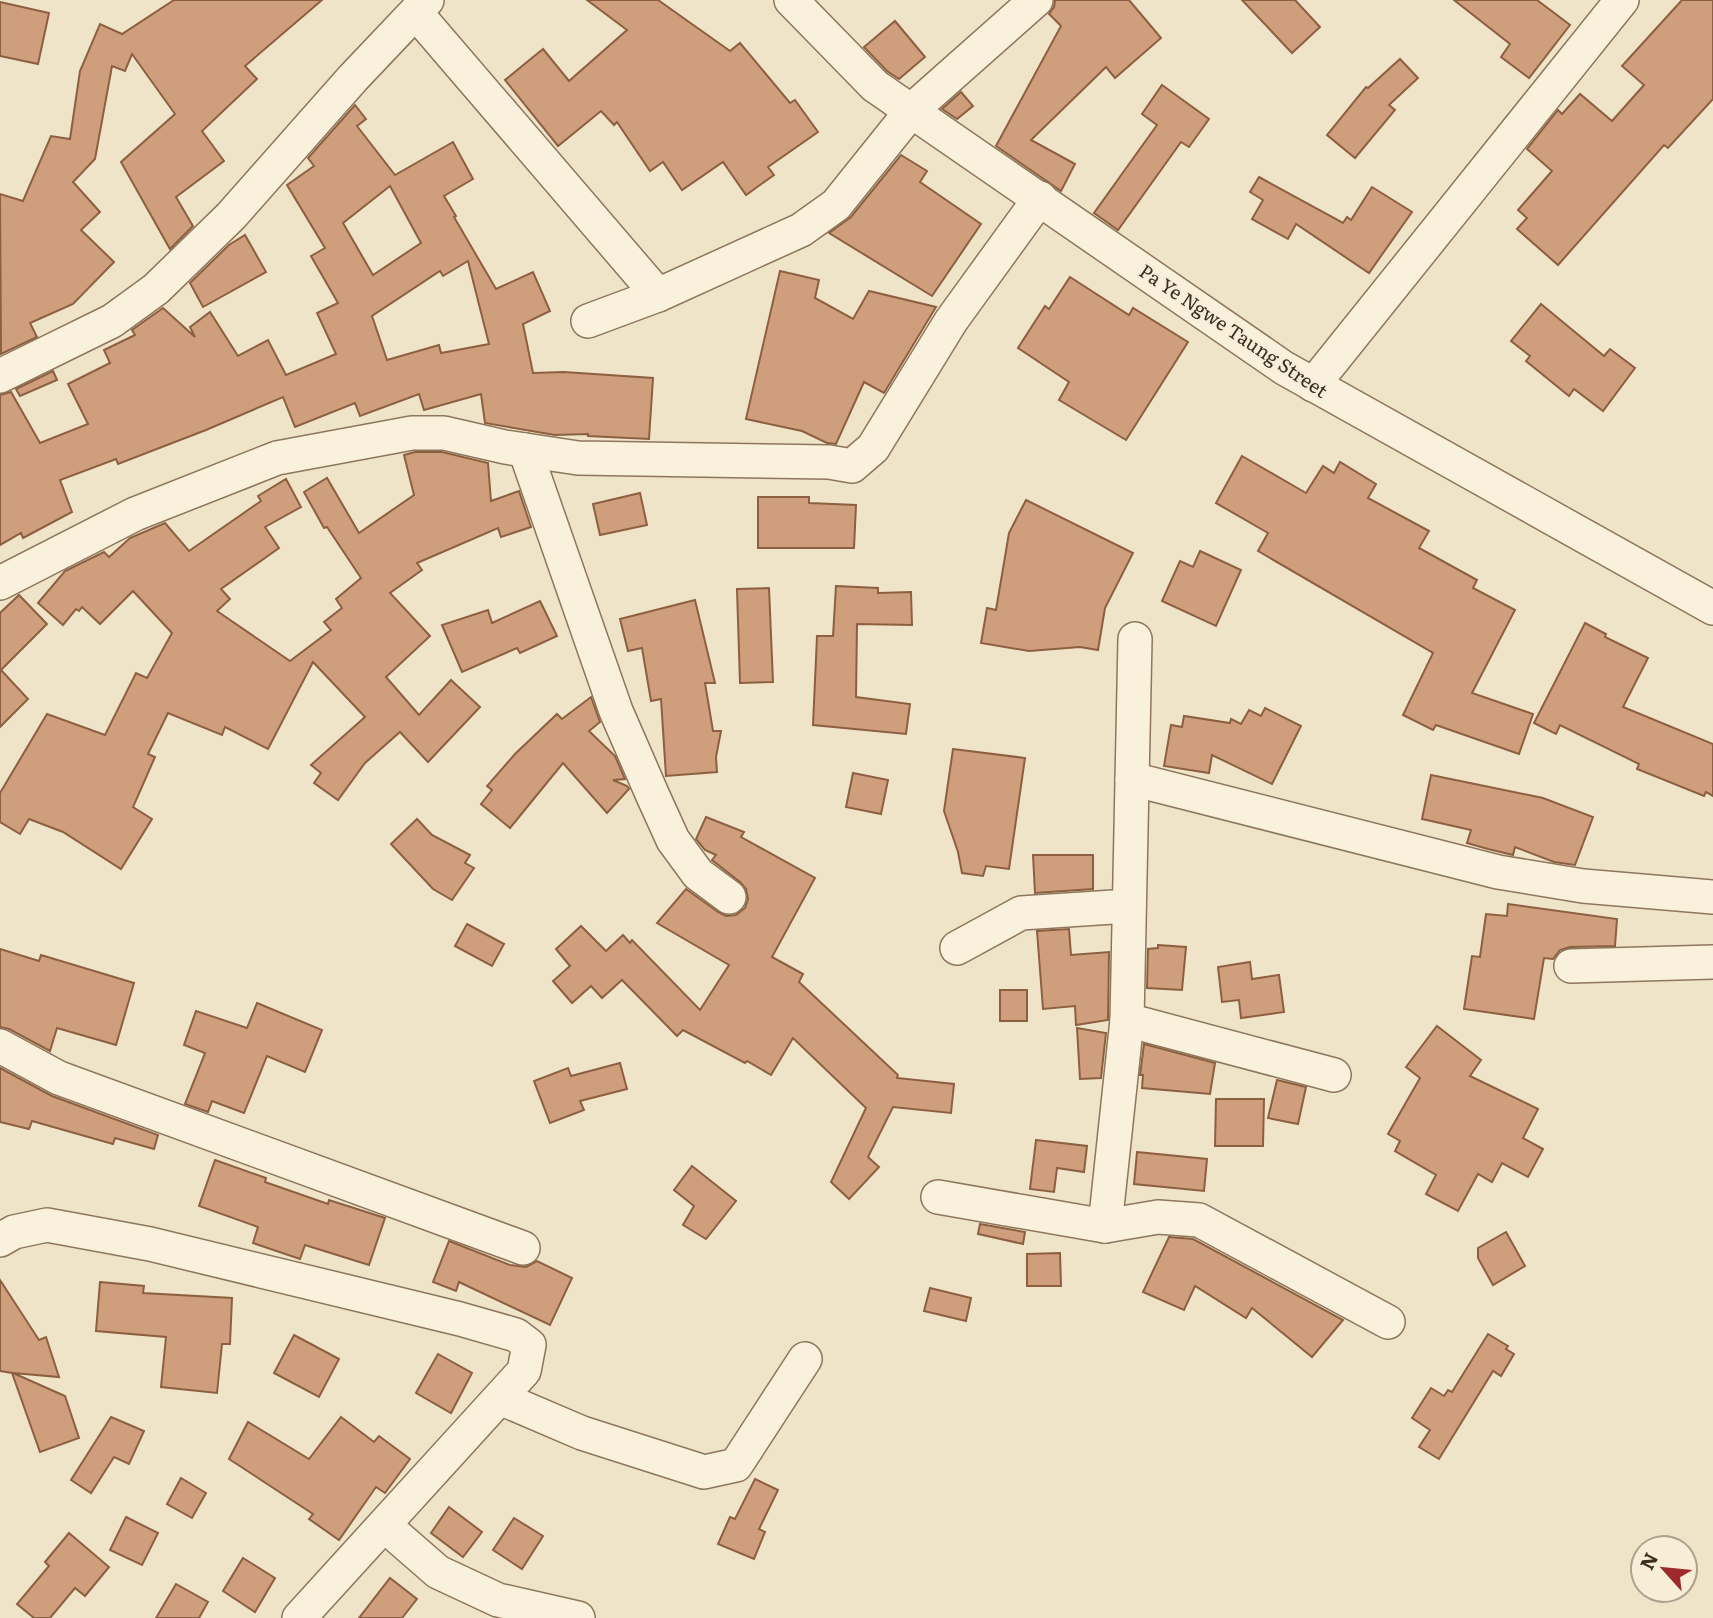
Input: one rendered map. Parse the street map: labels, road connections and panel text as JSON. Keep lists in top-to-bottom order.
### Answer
{
  "streets": {
    "street": ["Pa Ye Ngwe Taung Street"]
  },
  "north": "top left"
}
